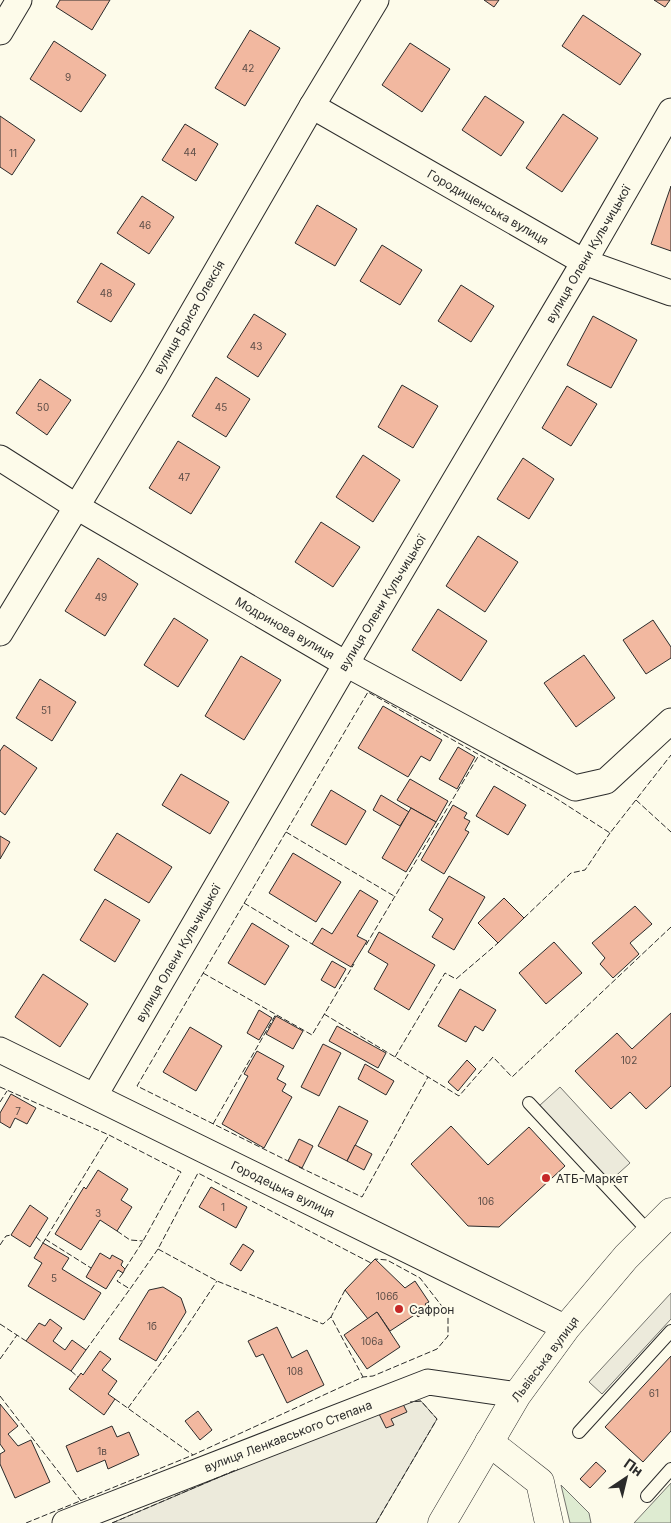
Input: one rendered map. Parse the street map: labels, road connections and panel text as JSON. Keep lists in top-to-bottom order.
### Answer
{
  "streets": {
    "main road": ["Львівська вулиця"],
    "street": [
      "Городищенська вулиця",
      "вулиця Олени Кульчицької",
      "вулиця Брися Олексія",
      "Модринова вулиця",
      "Городецька вулиця",
      "вулиця Ленкавського Степана"
    ]
  },
  "crossings": [
    ["Городищенська вулиця", "вулиця Олени Кульчицької"],
    ["Городищенська вулиця", "вулиця Брися Олексія"],
    ["вулиця Олени Кульчицької", "Модринова вулиця"],
    ["вулиця Олени Кульчицької", "Городецька вулиця"],
    ["вулиця Брися Олексія", "Модринова вулиця"],
    ["Городецька вулиця", "Львівська вулиця"],
    ["Львівська вулиця", "вулиця Ленкавського Степана"]
  ],
  "places": ["АТБ-Маркет", "Сафрон"],
  "house_numbers": [
    "42",
    "9",
    "44",
    "11",
    "46",
    "48",
    "43",
    "50",
    "45",
    "47",
    "49",
    "51",
    "102",
    "7",
    "106",
    "1",
    "3",
    "5",
    "106б",
    "1б",
    "106а",
    "108",
    "61",
    "1в"
  ],
  "north": "top right"
}
